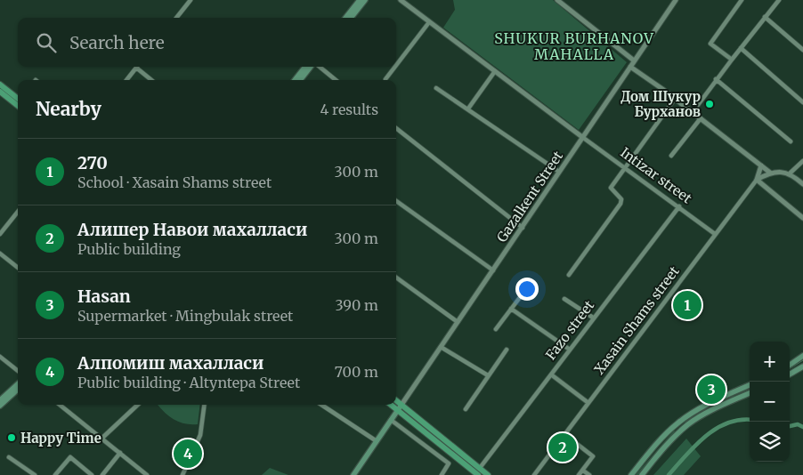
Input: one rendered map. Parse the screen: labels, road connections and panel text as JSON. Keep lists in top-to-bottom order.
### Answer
{
  "streets": {
    "street": [
      "Intizar street",
      "Gazalkent Street",
      "Xasain Shams street",
      "Fazo street"
    ]
  },
  "crossings": [
    ["Intizar street", "Gazalkent Street"],
    ["Intizar street", "Xasain Shams street"],
    ["Intizar street", "Fazo street"]
  ],
  "districts": ["SHUKUR BURHANOV MAHALLA"],
  "places": ["Дом Шукур Бурханов", "Happy Time"],
  "page": {
    "search": "Search here",
    "heading": ["Nearby", "4 results"],
    "list": [
      {
        "mark": "1",
        "name": "270",
        "note": "School · Xasain Shams street",
        "value": "300 m"
      },
      {
        "mark": "2",
        "name": "Алишер Навои махалласи",
        "note": "Public building",
        "value": "300 m"
      },
      {
        "mark": "3",
        "name": "Hasan",
        "note": "Supermarket · Mingbulak street",
        "value": "390 m"
      },
      {
        "mark": "4",
        "name": "Алпомиш махалласи",
        "note": "Public building · Altyntepa Street",
        "value": "700 m"
      }
    ],
    "pins": [
      "1",
      "3",
      "2",
      "4"
    ],
    "map_buttons": ["+", "−"]
  }
}
